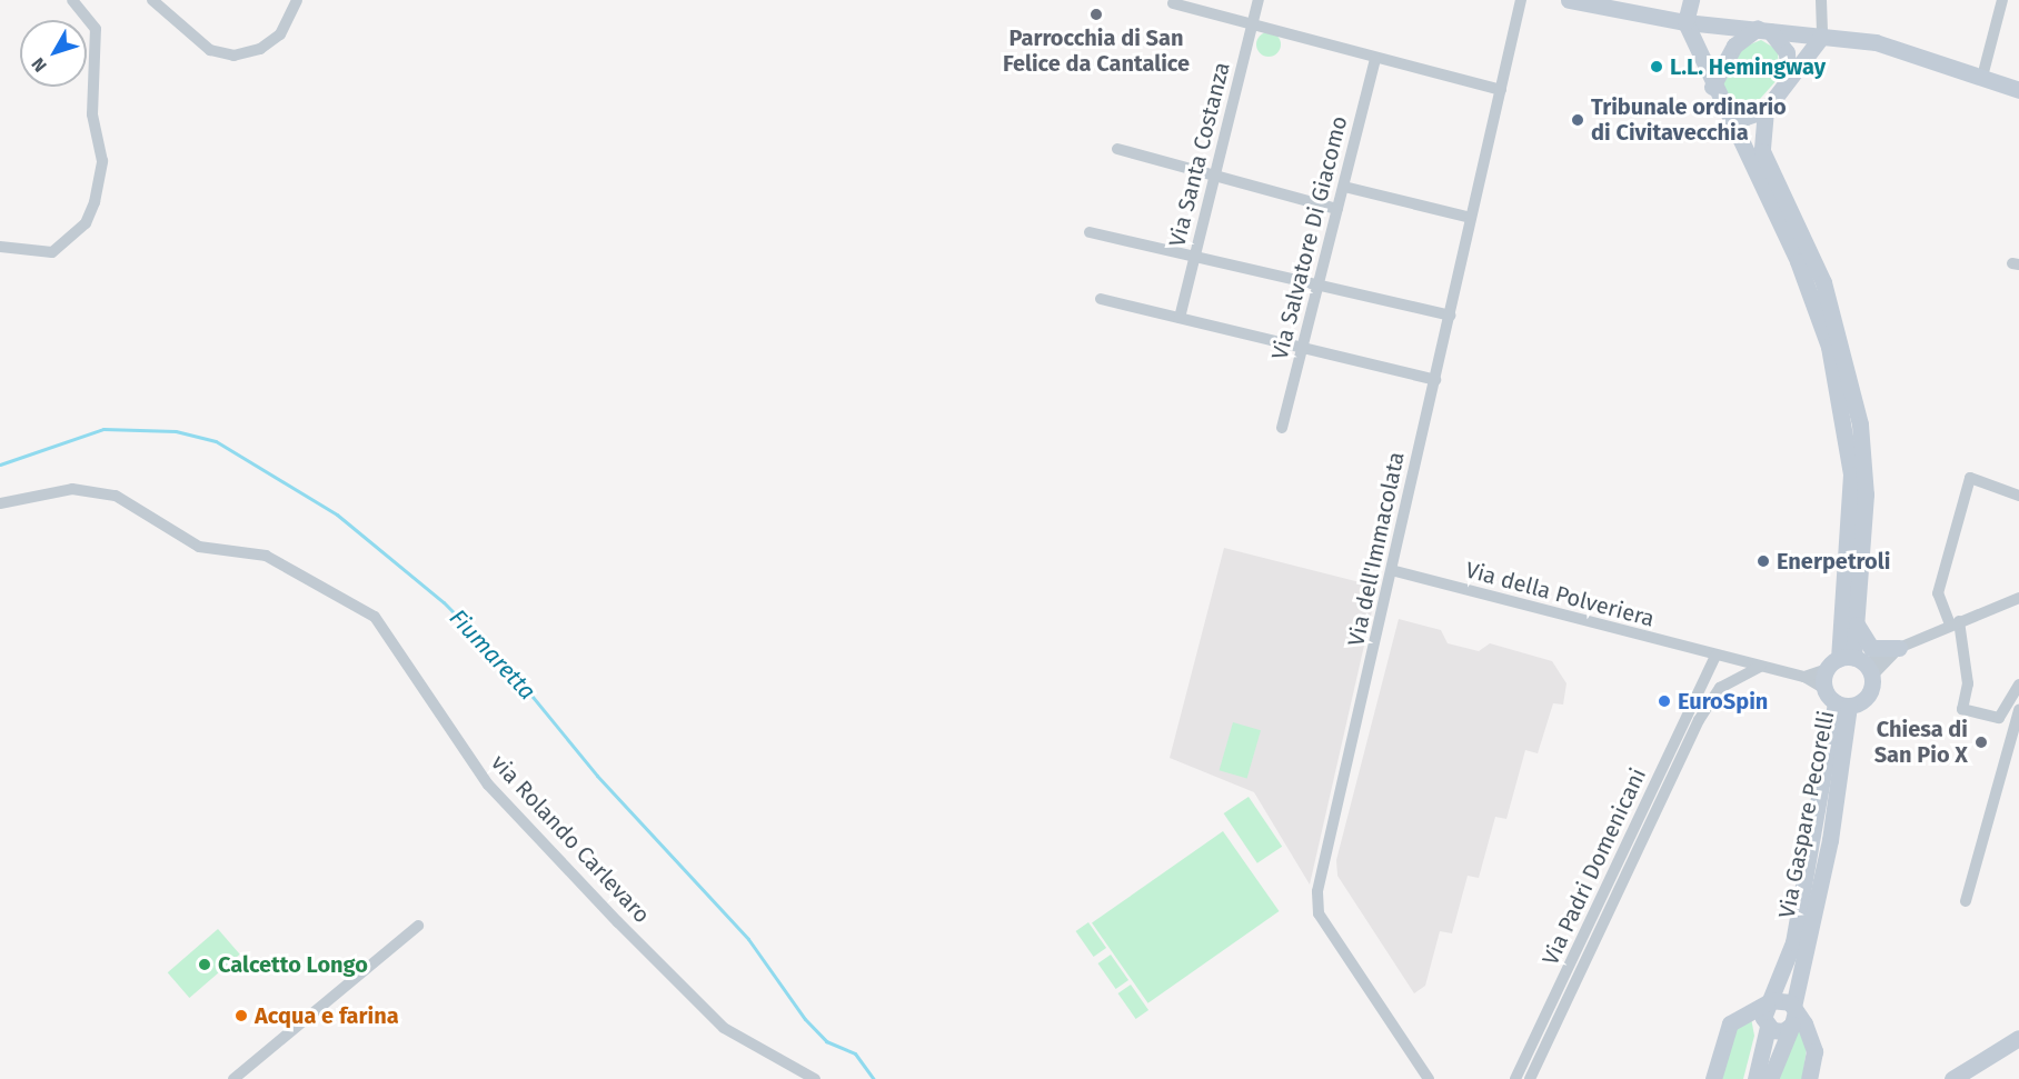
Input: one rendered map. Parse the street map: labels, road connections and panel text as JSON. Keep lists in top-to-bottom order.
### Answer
{
  "streets": {
    "street": [
      "Via Santa Costanza",
      "Via Salvatore Di Giacomo",
      "Via dell'Immacolata",
      "Via della Polveriera",
      "Via Gaspare Pecorelli",
      "via Rolando Carlevaro",
      "Via Padri Domenicani"
    ]
  },
  "crossings": [
    ["Via dell'Immacolata", "Via della Polveriera"],
    ["Via della Polveriera", "Via Gaspare Pecorelli"],
    ["Via della Polveriera", "Via Padri Domenicani"]
  ],
  "water": ["Fiumaretta"],
  "places": [
    "Parrocchia di San Felice da Cantalice",
    "L.L. Hemingway",
    "Tribunale ordinario di Civitavecchia",
    "Enerpetroli",
    "EuroSpin",
    "Chiesa di San Pio X",
    "Calcetto Longo",
    "Acqua e farina"
  ],
  "north": "bottom left"
}
